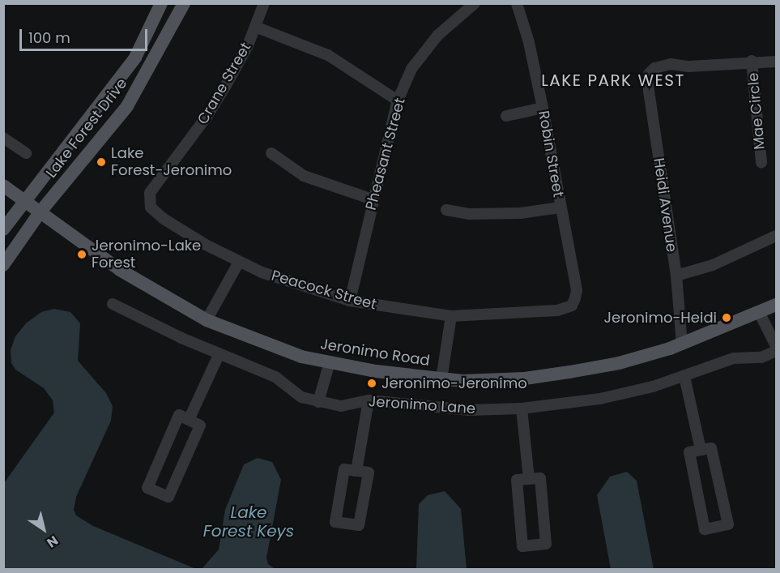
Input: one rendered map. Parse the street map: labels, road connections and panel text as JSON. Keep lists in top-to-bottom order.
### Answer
{
  "streets": {
    "main road": ["Lake Forest Drive", "Jeronimo Road"],
    "street": [
      "Crane Street",
      "Mae Circle",
      "Pheasant Street",
      "Robin Street",
      "Heidi Avenue",
      "Peacock Street",
      "Jeronimo Lane"
    ]
  },
  "crossings": [
    ["Crane Street", "Peacock Street"],
    ["Mae Circle", "Heidi Avenue"],
    ["Lake Forest Drive", "Jeronimo Road"],
    ["Pheasant Street", "Peacock Street"],
    ["Robin Street", "Peacock Street"],
    ["Heidi Avenue", "Jeronimo Road"]
  ],
  "districts": ["LAKE PARK WEST"],
  "water": ["Lake Forest Keys"],
  "places": [
    "Lake Forest-Jeronimo",
    "Jeronimo-Lake Forest",
    "Jeronimo-Heidi",
    "Jeronimo-Jeronimo"
  ],
  "scale_bar": "100 m",
  "north": "bottom right"
}
